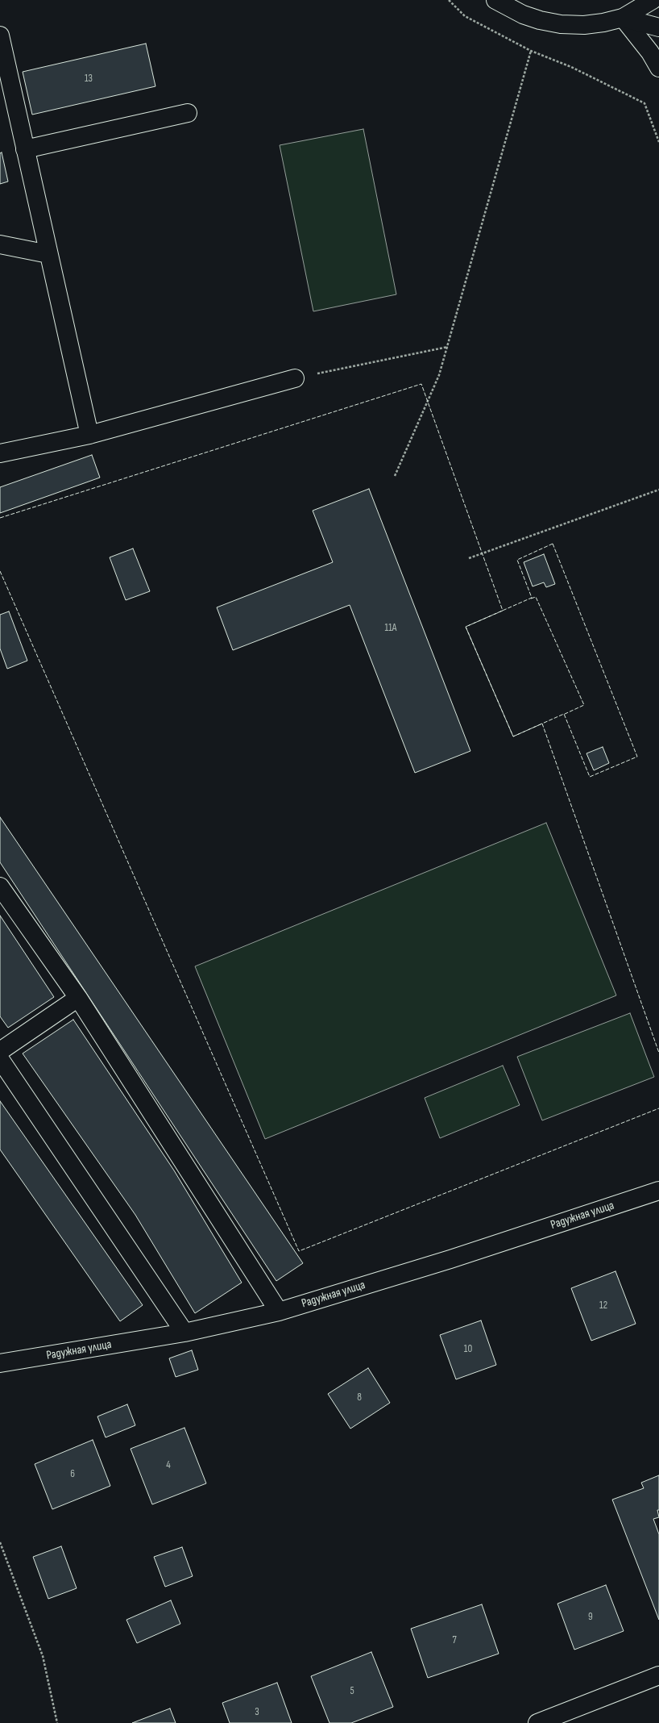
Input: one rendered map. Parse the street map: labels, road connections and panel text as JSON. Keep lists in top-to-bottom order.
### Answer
{
  "streets": {
    "street": ["Радужная улица"]
  },
  "house_numbers": [
    "13",
    "11А",
    "12",
    "10",
    "8",
    "4",
    "6",
    "9",
    "7",
    "5",
    "3"
  ]
}
